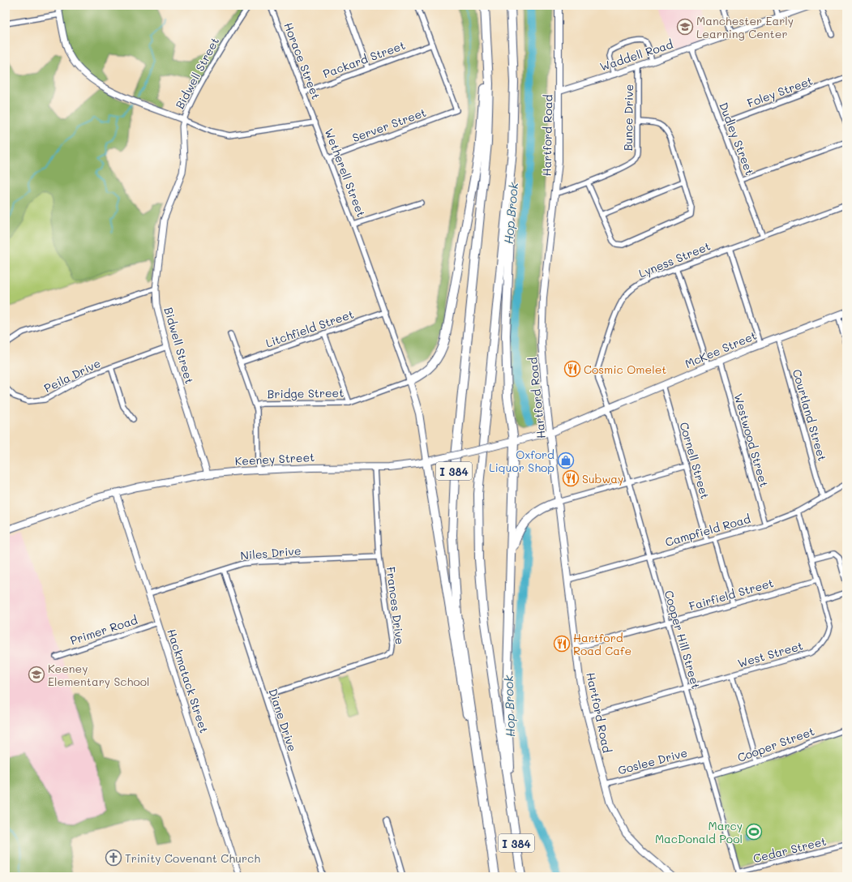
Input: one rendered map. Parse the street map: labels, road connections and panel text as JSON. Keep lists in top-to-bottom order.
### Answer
{
  "streets": {
    "highway": ["I 384"],
    "main road": [
      "Hartford Road",
      "Wetherell Street",
      "McKee Street",
      "Keeney Street"
    ],
    "street": [
      "Waddell Road",
      "Packard Street",
      "Horace Street",
      "Bidwell Street",
      "Foley Street",
      "Bunce Drive",
      "Server Street",
      "Dudley Street",
      "Lyness Street",
      "Litchfield Street",
      "Peila Drive",
      "Bridge Street",
      "Courtland Street",
      "Westwood Street",
      "Cornell Street",
      "Campfield Road",
      "Niles Drive",
      "Fairfield Street",
      "Frances Drive",
      "Primer Road",
      "Cooper Hill Street",
      "West Street",
      "Hackmatack Street",
      "Diane Drive",
      "Cooper Street",
      "Goslee Drive",
      "Cedar Street"
    ]
  },
  "crossings": [
    ["Waddell Road", "Bunce Drive"],
    ["Waddell Road", "Hartford Road"],
    ["Waddell Road", "Dudley Street"],
    ["Packard Street", "Horace Street"],
    ["Packard Street", "Server Street"],
    ["Horace Street", "Wetherell Street"],
    ["Bidwell Street", "Wetherell Street"],
    ["Bidwell Street", "Peila Drive"],
    ["Bidwell Street", "Keeney Street"],
    ["Foley Street", "Dudley Street"],
    ["Bunce Drive", "Hartford Road"],
    ["Server Street", "Wetherell Street"],
    ["Hartford Road", "McKee Street"],
    ["Hartford Road", "Keeney Street"],
    ["Hartford Road", "Campfield Road"],
    ["Hartford Road", "Fairfield Street"],
    ["Hartford Road", "West Street"],
    ["Hartford Road", "Goslee Drive"],
    ["Dudley Street", "Lyness Street"],
    ["Wetherell Street", "Litchfield Street"],
    ["Wetherell Street", "Bridge Street"],
    ["Wetherell Street", "Keeney Street"],
    ["Lyness Street", "McKee Street"],
    ["Lyness Street", "Cooper Hill Street"],
    ["McKee Street", "Courtland Street"],
    ["McKee Street", "Westwood Street"],
    ["McKee Street", "Keeney Street"],
    ["McKee Street", "Cornell Street"],
    ["McKee Street", "Cooper Hill Street"],
    ["Courtland Street", "Campfield Road"],
    ["Westwood Street", "Campfield Road"],
    ["Keeney Street", "Frances Drive"],
    ["Keeney Street", "Hackmatack Street"],
    ["Cornell Street", "Campfield Road"],
    ["Campfield Road", "Cooper Hill Street"],
    ["Campfield Road", "West Street"],
    ["Niles Drive", "Frances Drive"],
    ["Niles Drive", "Hackmatack Street"],
    ["Niles Drive", "Diane Drive"],
    ["Fairfield Street", "Cooper Hill Street"],
    ["Fairfield Street", "West Street"],
    ["Frances Drive", "Diane Drive"],
    ["Primer Road", "Hackmatack Street"],
    ["Cooper Hill Street", "West Street"],
    ["Cooper Hill Street", "Cooper Street"],
    ["Cooper Hill Street", "Goslee Drive"],
    ["Cooper Hill Street", "Cedar Street"]
  ],
  "water": ["Hop Brook"],
  "places": {
    "school or university": ["Manchester Early Learning Center", "Keeney Elementary School"],
    "restaurant": ["Cosmic Omelet", "Subway", "Hartford Road Cafe"],
    "shop": ["Oxford Liquor Shop"],
    "sports": ["Marcy MacDonald Pool"],
    "church": ["Trinity Covenant Church"]
  }
}
